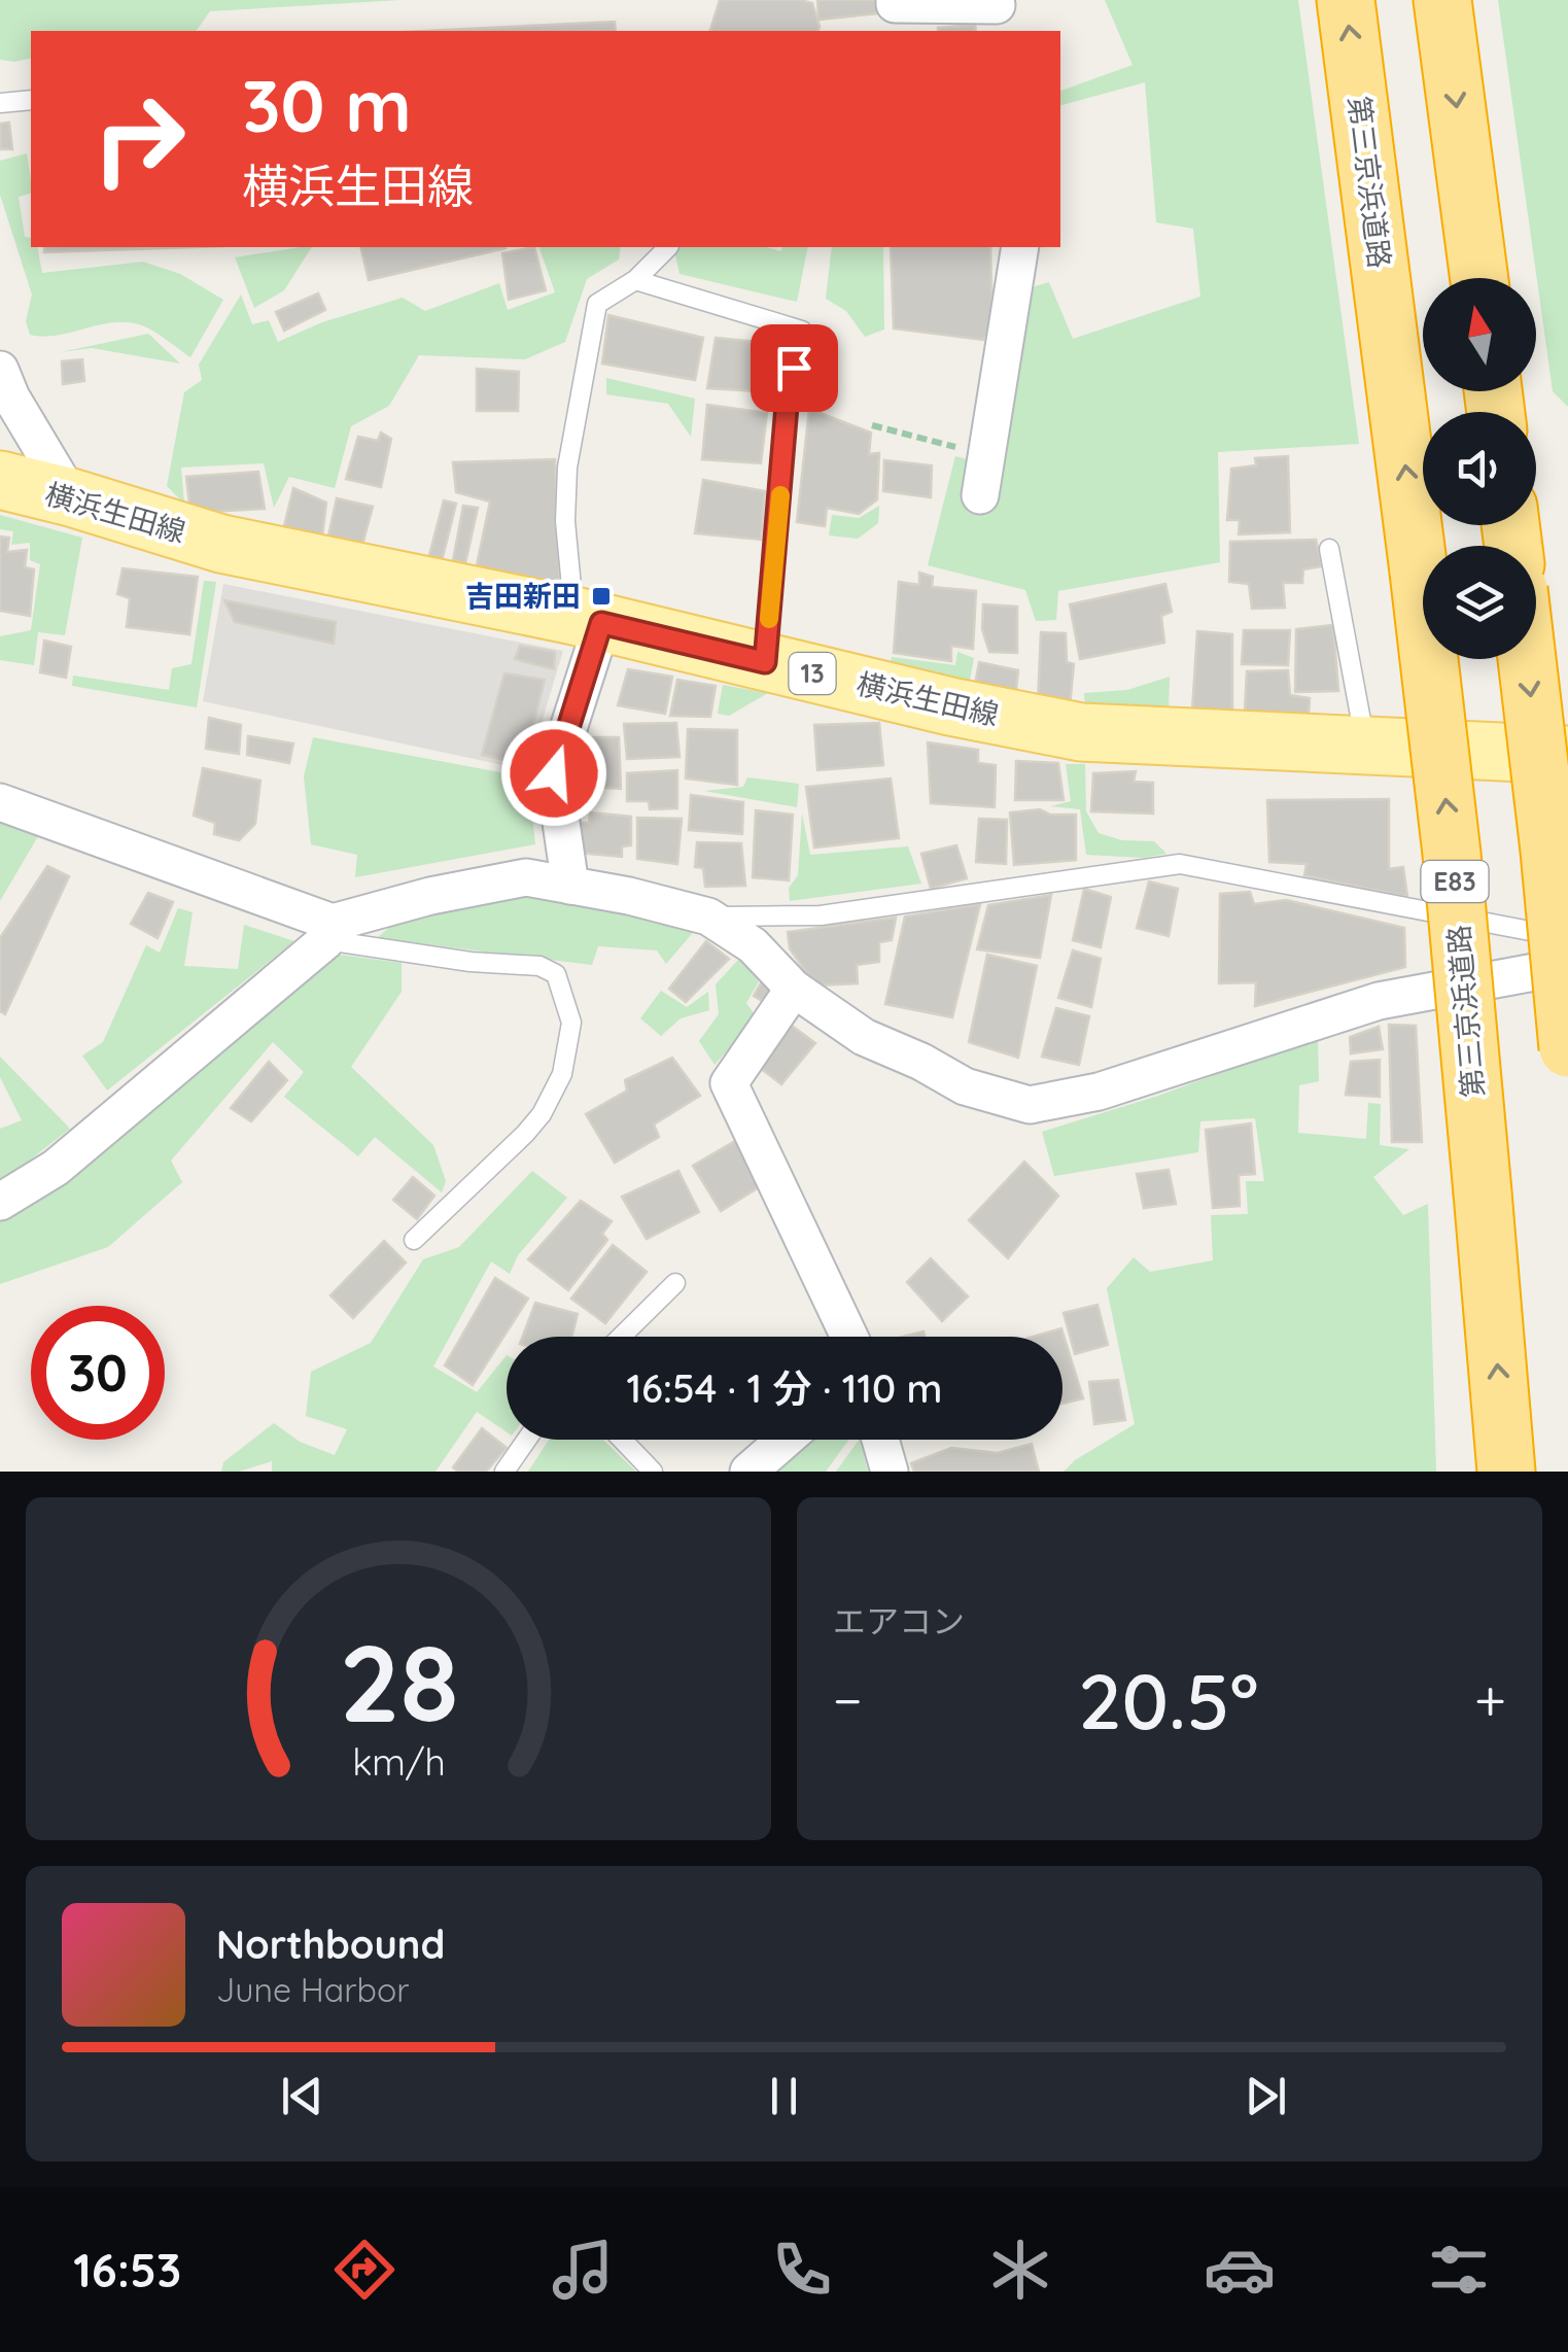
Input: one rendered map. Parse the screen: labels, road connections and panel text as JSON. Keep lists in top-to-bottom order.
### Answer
{
  "streets": {
    "highway": ["第三京浜道路", "E83"],
    "main road": ["横浜生田線", "13"]
  },
  "places": {
    "transit": ["吉田新田"]
  },
  "north": "top",
  "page": {
    "turn": ["30 m", "横浜生田線"],
    "limit": "30",
    "trip": "16:54 · 1 分 · 110 m",
    "tile": "エアコン",
    "heat": ["−", "20.5°", "+"],
    "song": ["Northbound", "June Harbor"],
    "tabs": "16:53",
    "gauge": ["28", "km/h"]
  }
}
